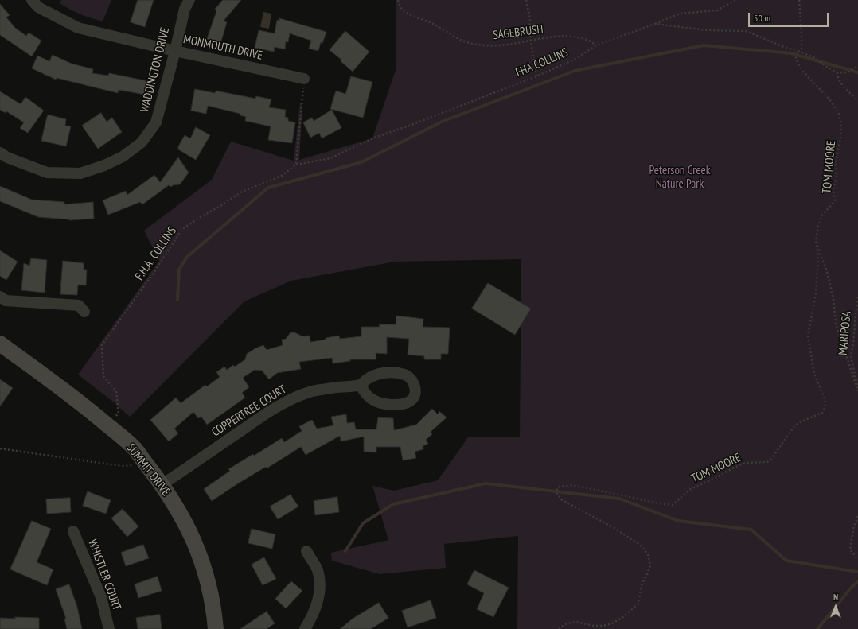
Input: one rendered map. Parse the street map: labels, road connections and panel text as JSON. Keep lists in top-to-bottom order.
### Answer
{
  "streets": {
    "main road": ["SUMMIT DRIVE"],
    "street": [
      "MONMOUTH DRIVE",
      "WADDINGTON DRIVE",
      "COPPERTREE COURT",
      "WHISTLER COURT"
    ],
    "path": [
      "SAGEBRUSH",
      "FHA COLLINS",
      "TOM MOORE",
      "F.H.A. COLLINS",
      "MARIPOSA"
    ]
  },
  "crossings": [
    ["SAGEBRUSH", "FHA COLLINS"],
    ["MONMOUTH DRIVE", "WADDINGTON DRIVE"],
    ["FHA COLLINS", "TOM MOORE"],
    ["FHA COLLINS", "F.H.A. COLLINS"],
    ["F.H.A. COLLINS", "SUMMIT DRIVE"],
    ["COPPERTREE COURT", "SUMMIT DRIVE"]
  ],
  "parks": ["Peterson Creek Nature Park"],
  "scale_bar": "50 m",
  "north": "top"
}
